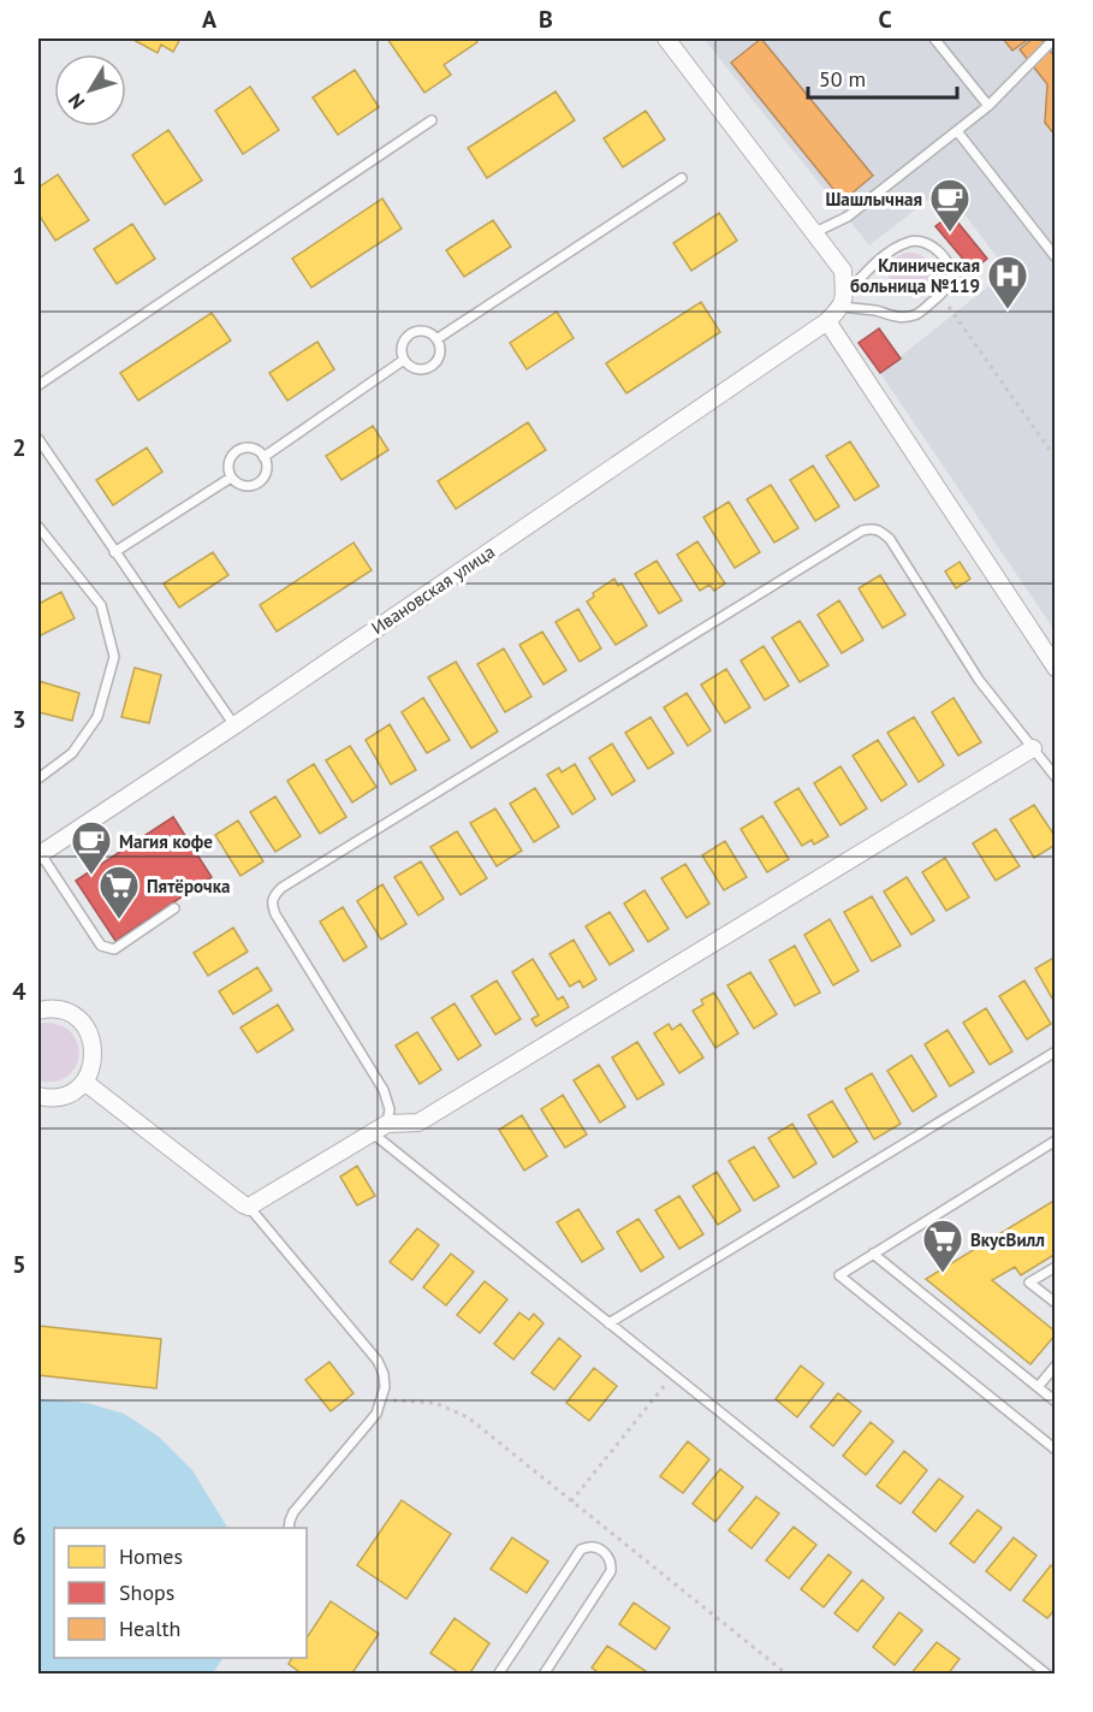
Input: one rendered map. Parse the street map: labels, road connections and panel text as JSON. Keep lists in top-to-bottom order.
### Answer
{
  "streets": {
    "street": ["Ивановская улица"]
  },
  "places": {
    "cafe": ["Шашлычная", "Магия кофе"],
    "hospital": ["Клиническая больница №119"],
    "supermarket": ["Пятёрочка", "ВкусВилл"]
  },
  "legend": ["Homes", "Shops", "Health"],
  "scale_bar": "50 m",
  "north": "bottom left",
  "grid": {
    "columns": ["A", "B", "C"],
    "rows": [
      "1",
      "2",
      "3",
      "4",
      "5",
      "6"
    ]
  }
}
